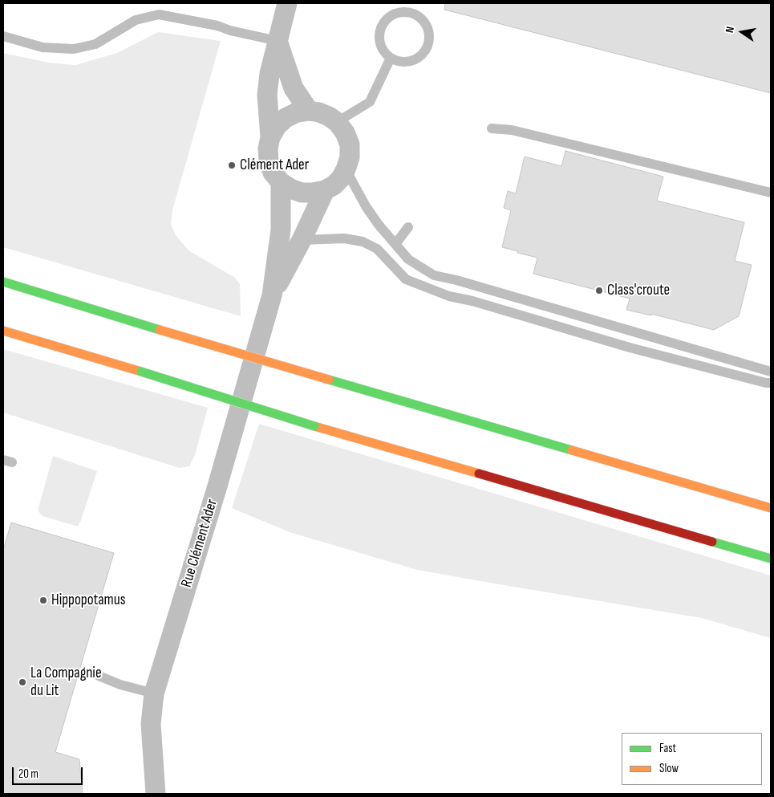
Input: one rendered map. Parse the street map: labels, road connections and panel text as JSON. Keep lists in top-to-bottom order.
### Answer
{
  "streets": {
    "street": ["Rue Clément Ader"]
  },
  "places": [
    "Clément Ader",
    "Class'croute",
    "Hippopotamus",
    "La Compagnie du Lit"
  ],
  "legend": ["Fast", "Slow"],
  "scale_bar": "20 m",
  "north": "left"
}
